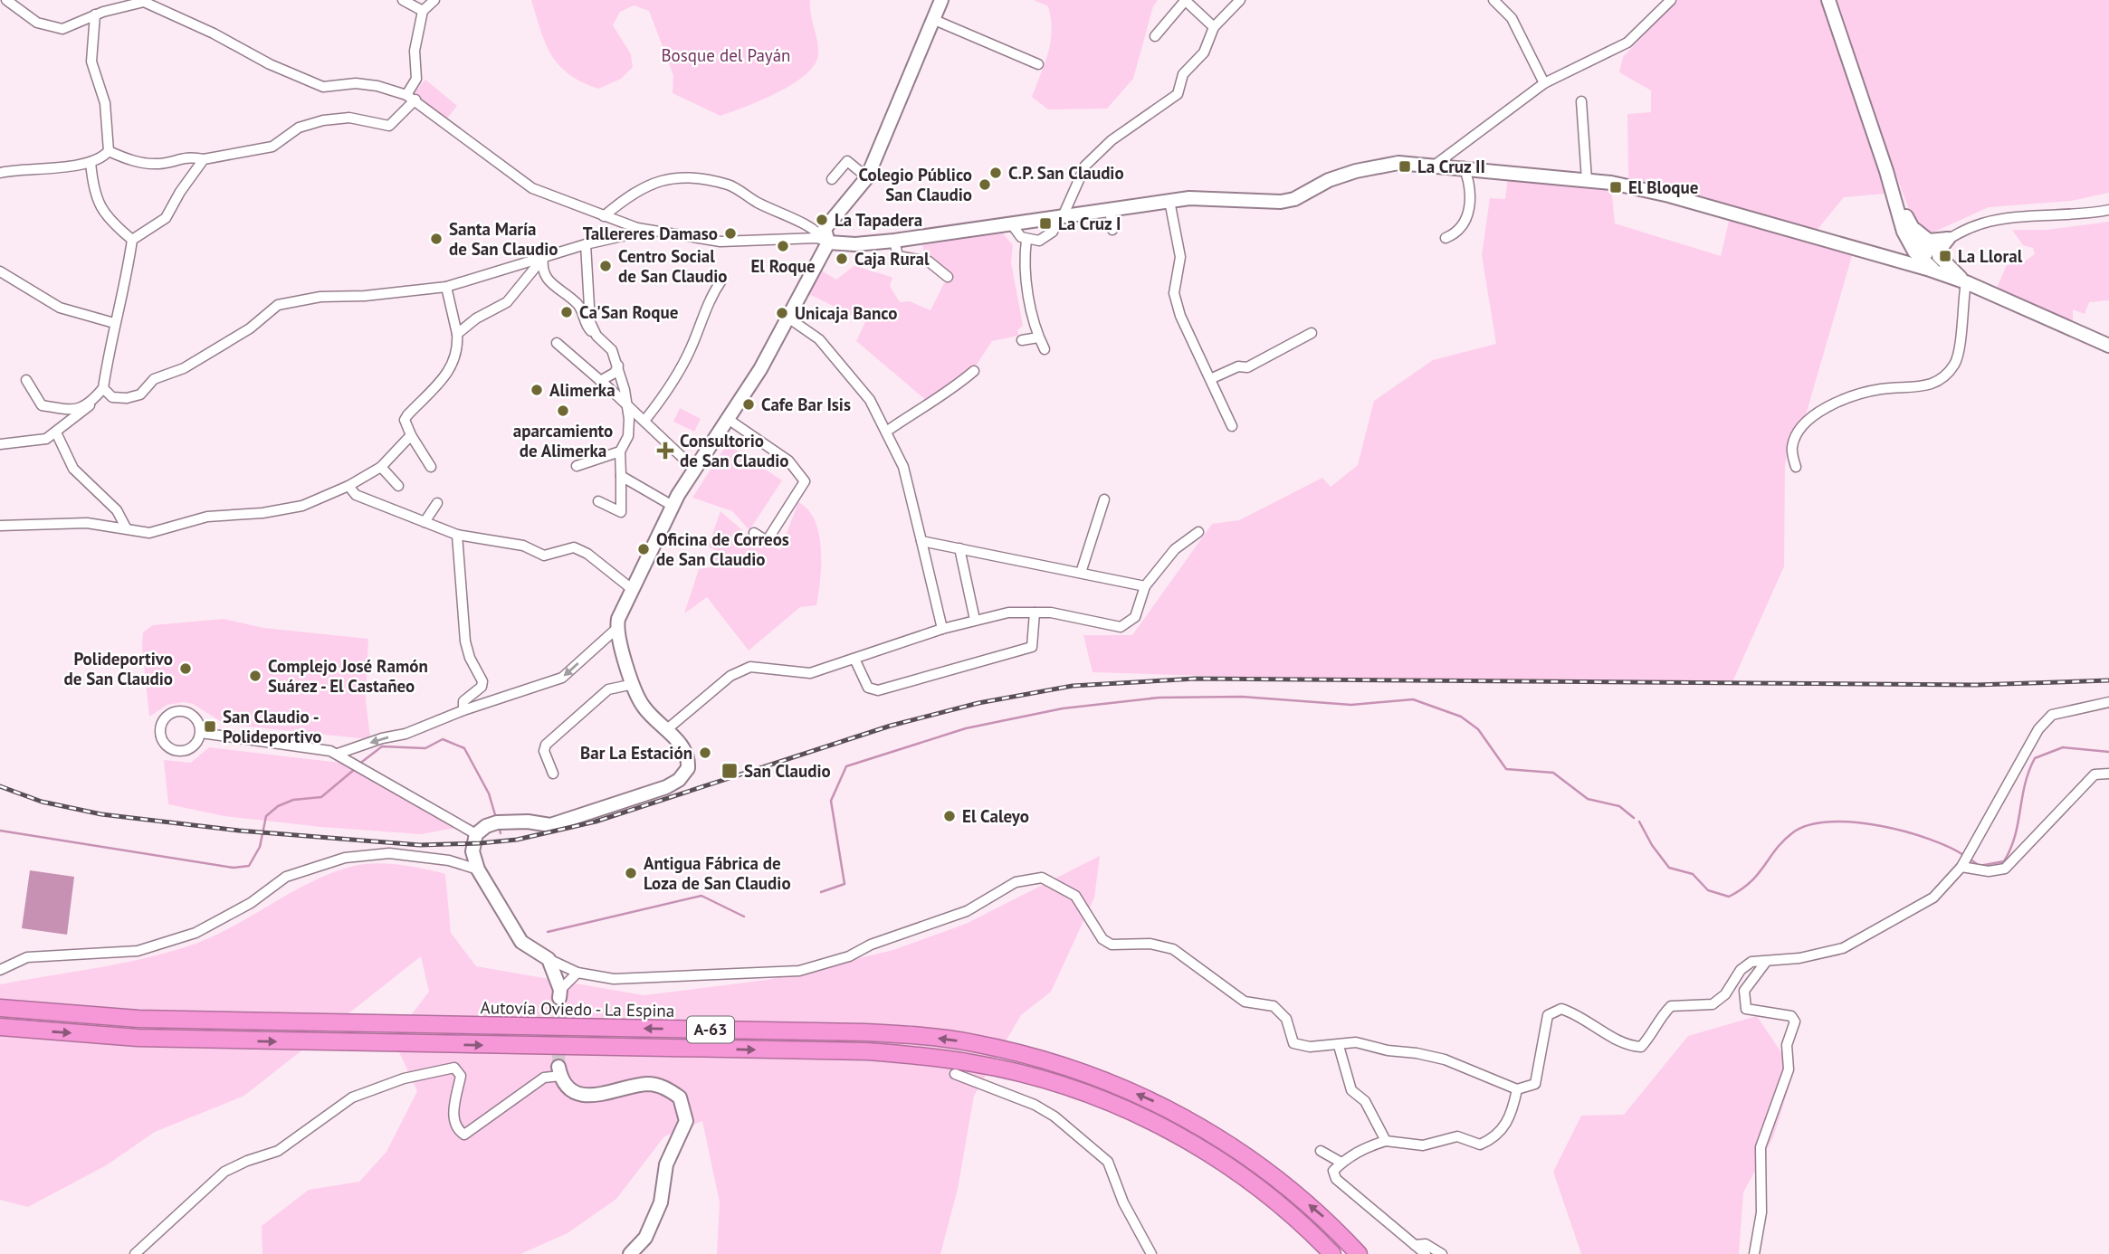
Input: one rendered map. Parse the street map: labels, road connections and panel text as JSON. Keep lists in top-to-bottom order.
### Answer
{
  "streets": {
    "highway": ["Autovía Oviedo - La Espina", "A-63"]
  },
  "parks": ["Bosque del Payán"],
  "places": {
    "transit": [
      "La Cruz II",
      "El Bloque",
      "La Cruz I",
      "La Lloral",
      "San Claudio - Polideportivo",
      "San Claudio"
    ],
    "other": [
      "C.P. San Claudio",
      "Colegio Público San Claudio",
      "La Tapadera",
      "Tallereres Damaso",
      "Santa María de San Claudio",
      "El Roque",
      "Caja Rural",
      "Centro Social de San Claudio",
      "Ca'San Roque",
      "Unicaja Banco",
      "Alimerka",
      "Cafe Bar Isis",
      "aparcamiento de Alimerka",
      "Oficina de Correos de San Claudio",
      "Polideportivo de San Claudio",
      "Complejo José Ramón Suárez - El Castañeo",
      "Bar La Estación",
      "El Caleyo",
      "Antigua Fábrica de Loza de San Claudio"
    ],
    "health": ["Consultorio de San Claudio"]
  }
}
